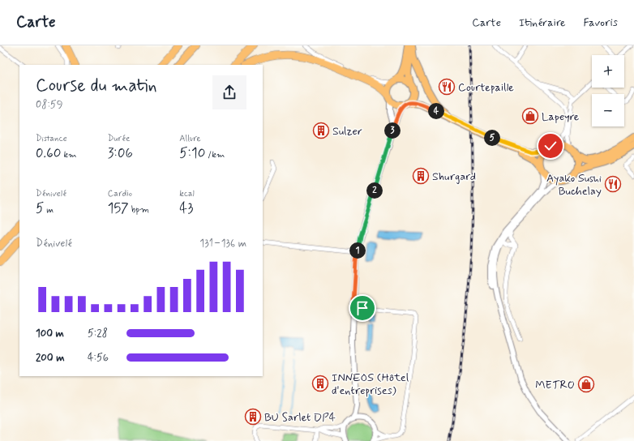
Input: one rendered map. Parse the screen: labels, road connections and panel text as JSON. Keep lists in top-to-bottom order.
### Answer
{
  "places": {
    "restaurant": ["Courtepaille", "Ayako Sushi Buchelay"],
    "shop": ["Lapeyre", "METRO"],
    "building": [
      "Sulzer",
      "Shurgard",
      "INNEOS (Hôtel d'entreprises)",
      "BU Sarlet DP4"
    ]
  },
  "page": {
    "header": "Carte",
    "nav": ["Carte", "Itinéraire", "Favoris"],
    "map_buttons": ["+", "−"],
    "heading": ["Course du matin", "08:59"],
    "pins": [
      "4",
      "3",
      "5",
      "2",
      "1"
    ],
    "stats": [
      ["Distance", "0.60 km"],
      ["Durée", "3:06"],
      ["Allure", "5:10 /km"],
      ["Dénivelé", "5 m"],
      ["Cardio", "157 bpm"],
      ["kcal", "43"]
    ],
    "chart": ["Dénivelé", "131–136 m"],
    "list": [
      {
        "name": "100 m",
        "note": "5:28"
      },
      {
        "name": "200 m",
        "note": "4:56"
      }
    ]
  }
}
